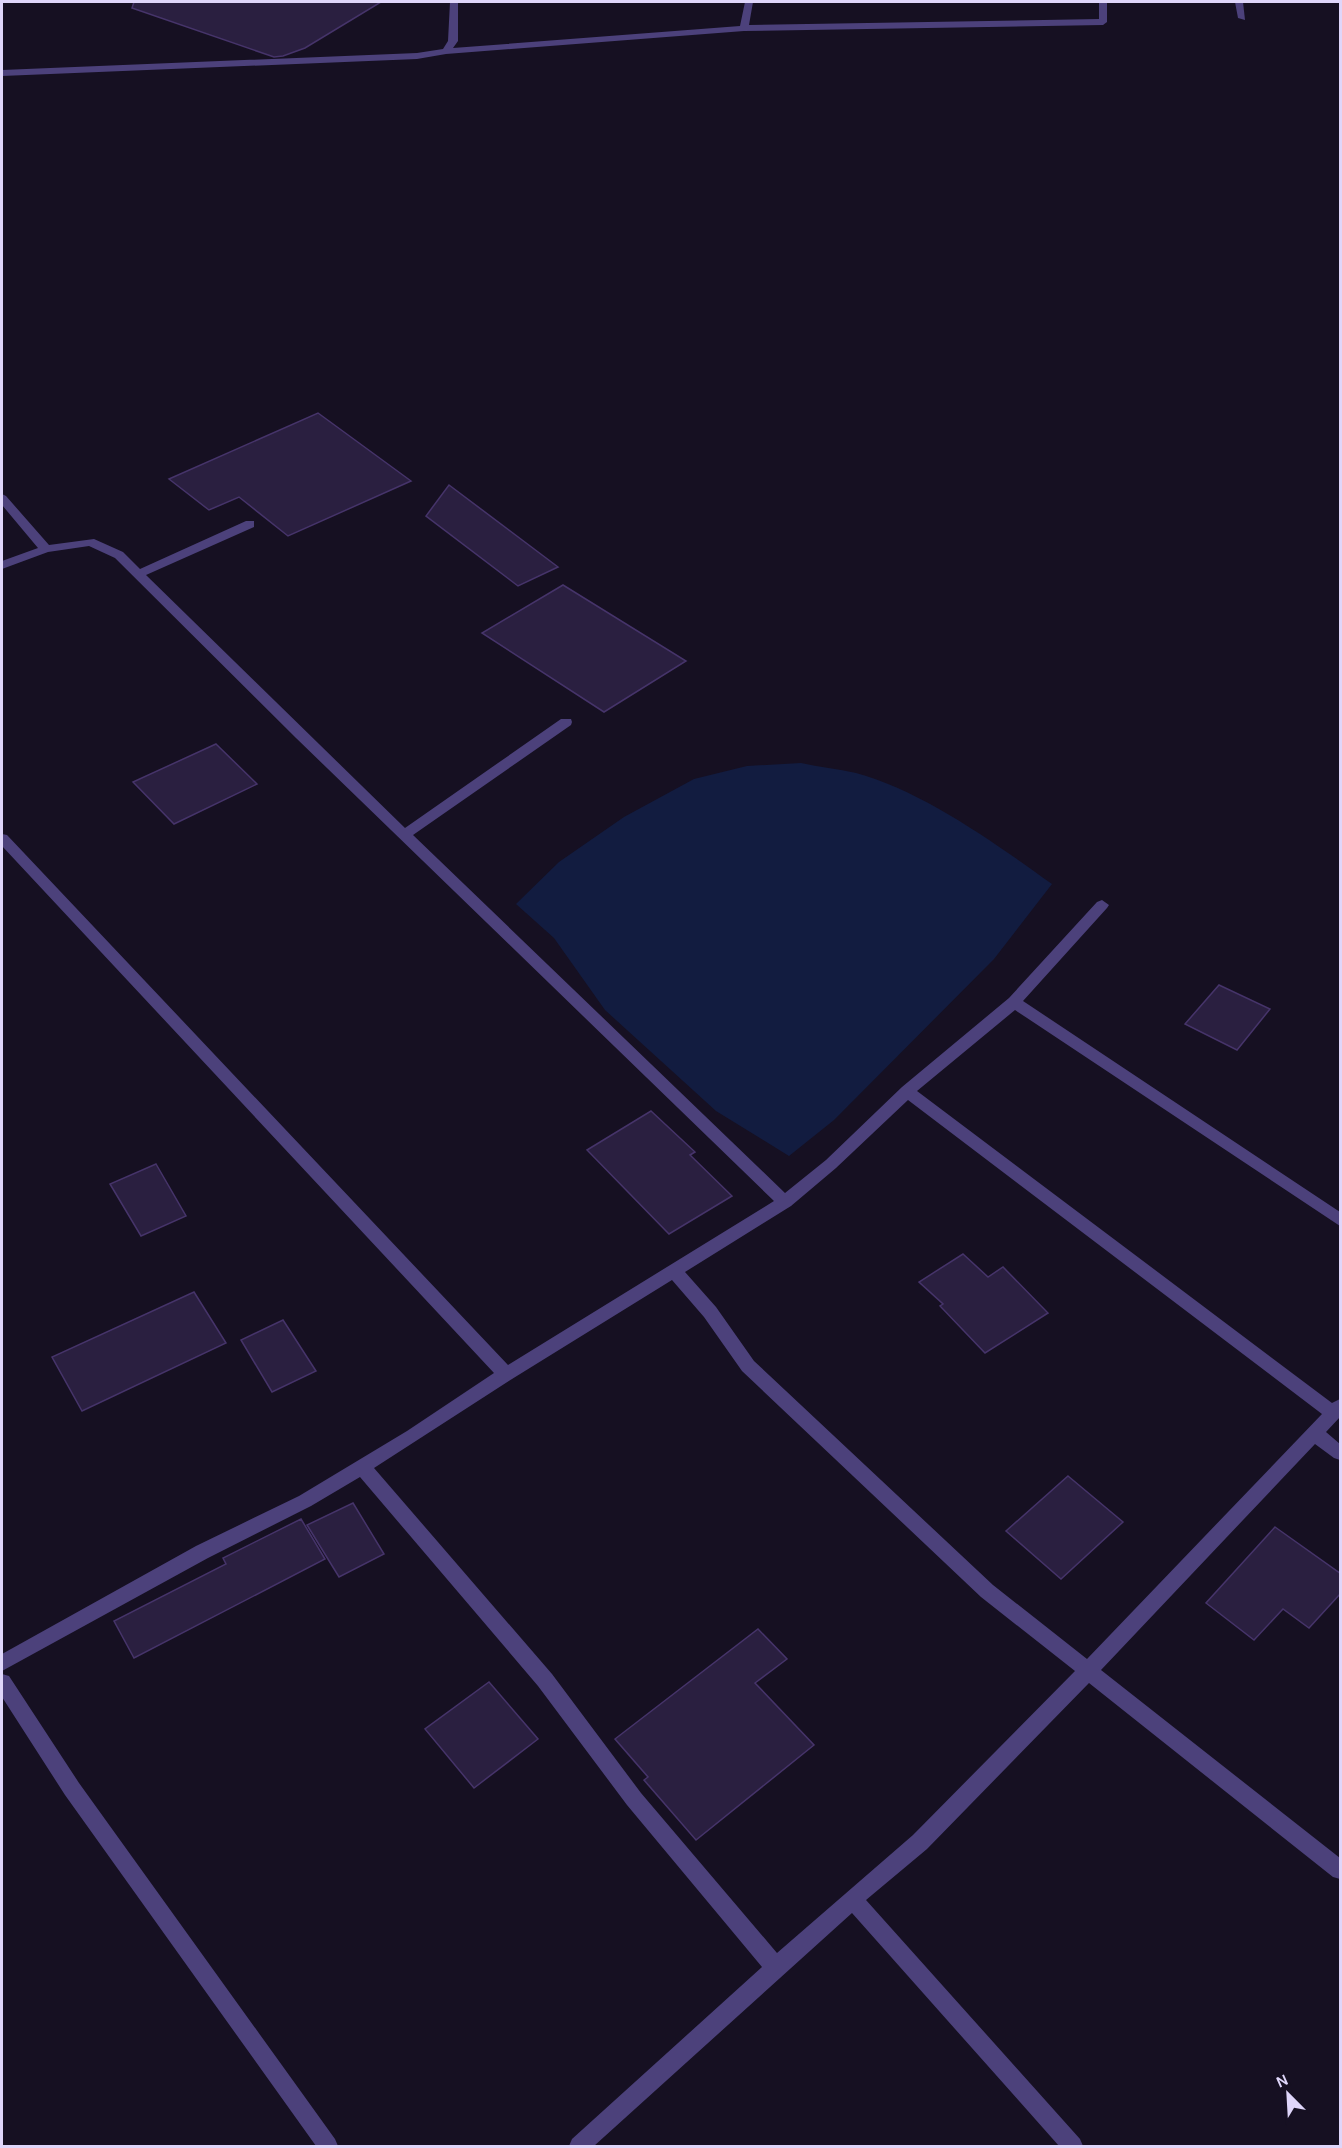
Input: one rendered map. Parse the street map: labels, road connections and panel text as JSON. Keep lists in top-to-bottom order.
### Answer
{
  "north": "top left"
}
